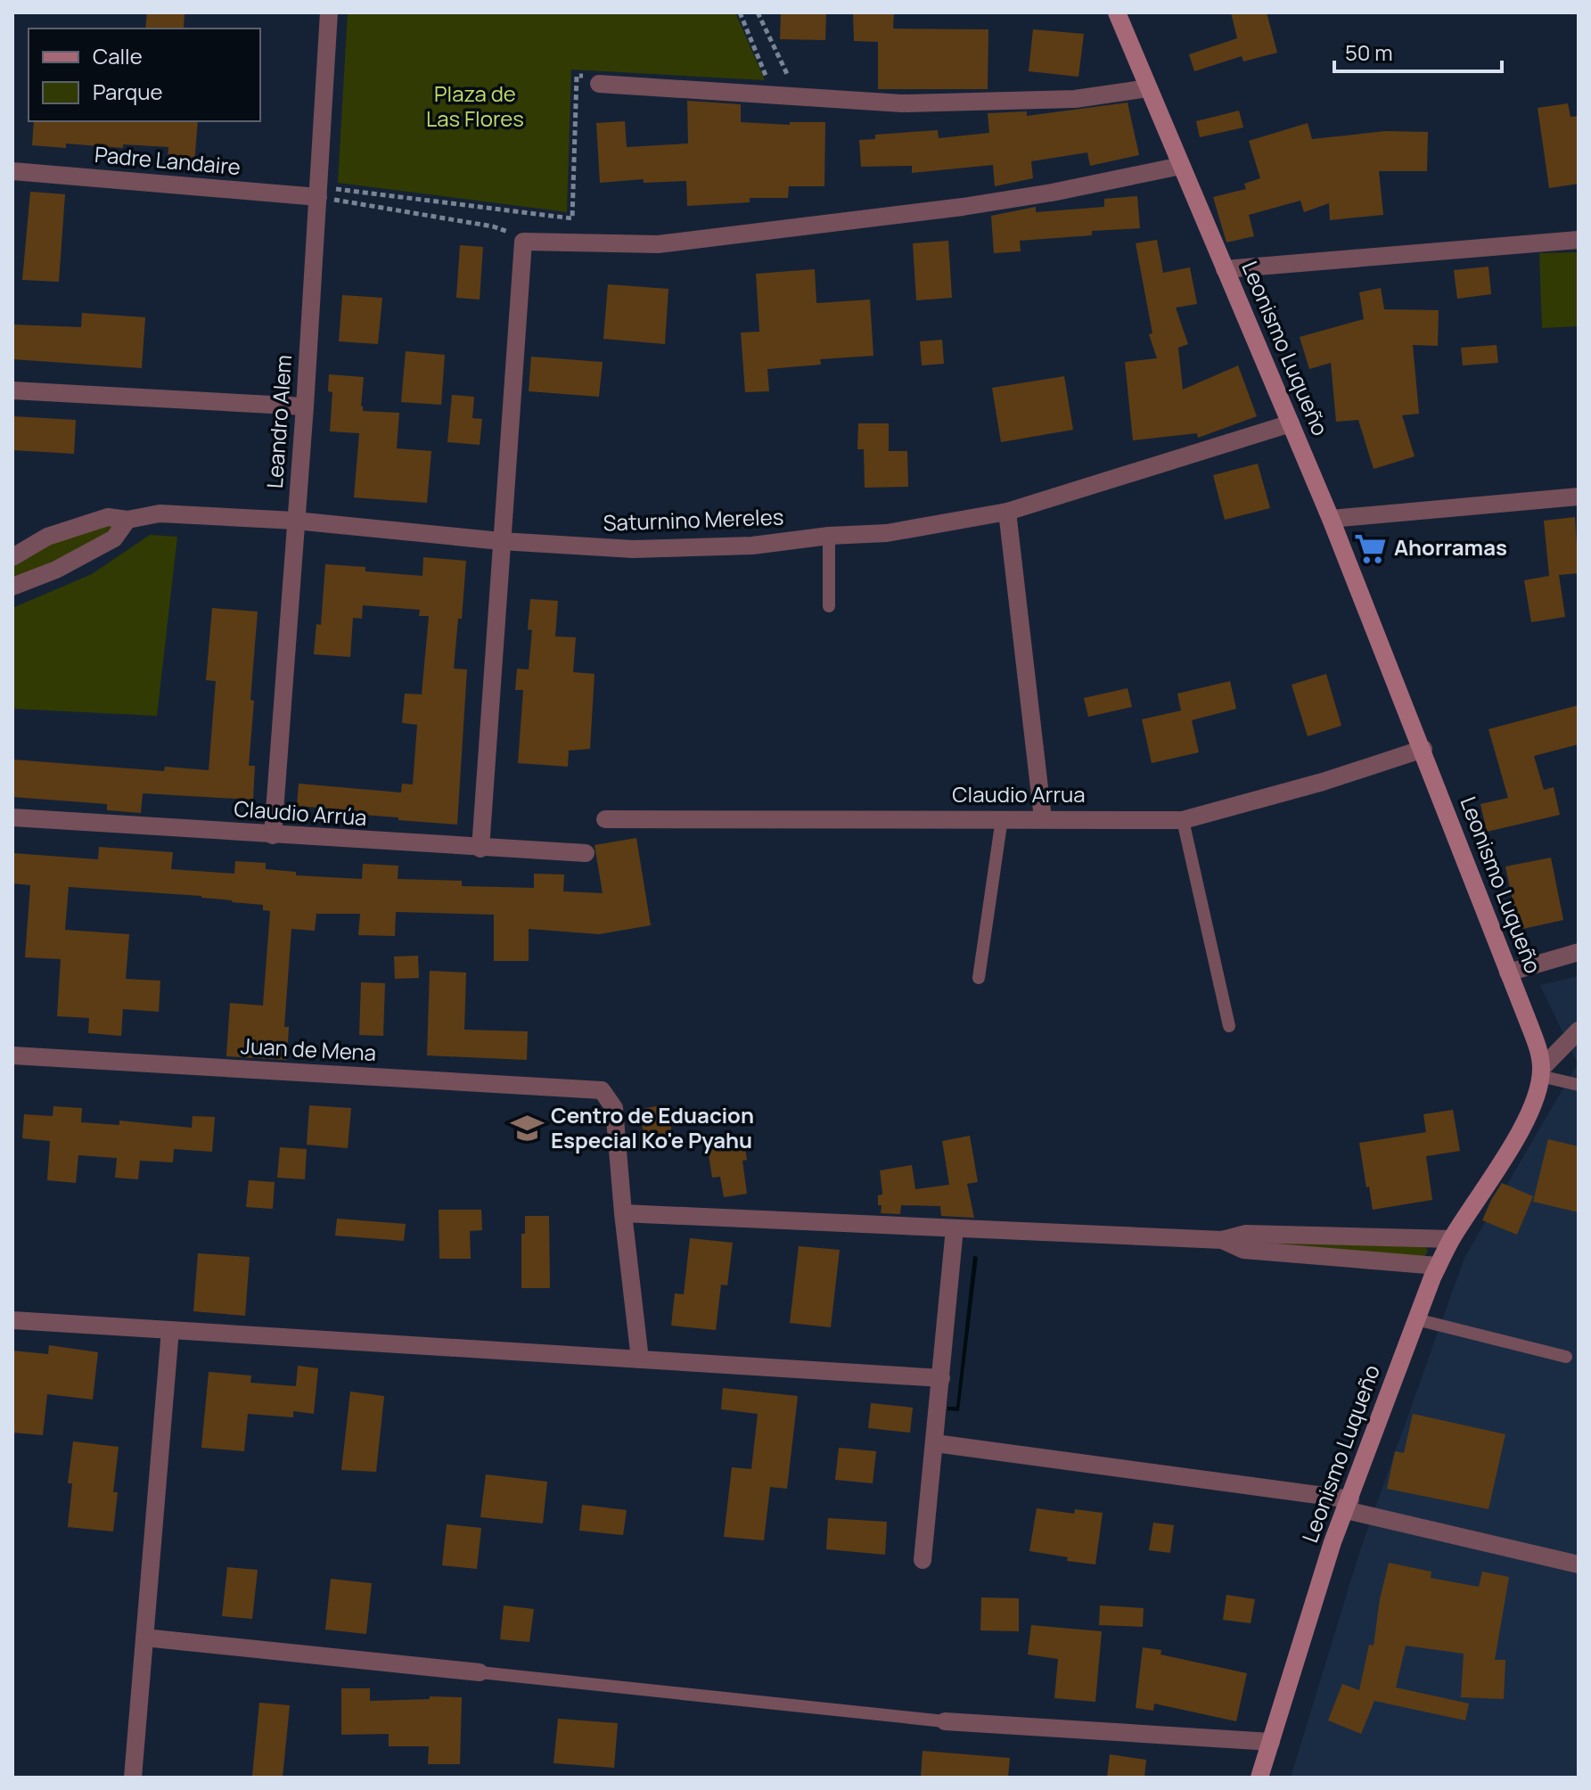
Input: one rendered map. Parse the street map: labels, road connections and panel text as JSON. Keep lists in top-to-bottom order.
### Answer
{
  "streets": {
    "street": [
      "Padre Landaire",
      "Leonismo Luqueño",
      "Leandro Alem",
      "Saturnino Mereles",
      "Claudio Arrua",
      "Claudio Arrúa",
      "Juan de Mena"
    ]
  },
  "crossings": [
    ["Padre Landaire", "Leandro Alem"],
    ["Leonismo Luqueño", "Saturnino Mereles"],
    ["Leonismo Luqueño", "Claudio Arrua"],
    ["Leandro Alem", "Saturnino Mereles"],
    ["Leandro Alem", "Claudio Arrúa"]
  ],
  "parks": ["Plaza de Las Flores"],
  "places": {
    "supermarket": ["Ahorramas"],
    "school or university": ["Centro de Eduacion Especial Ko'e Pyahu"]
  },
  "legend": ["Calle", "Parque"],
  "scale_bar": "50 m"
}
